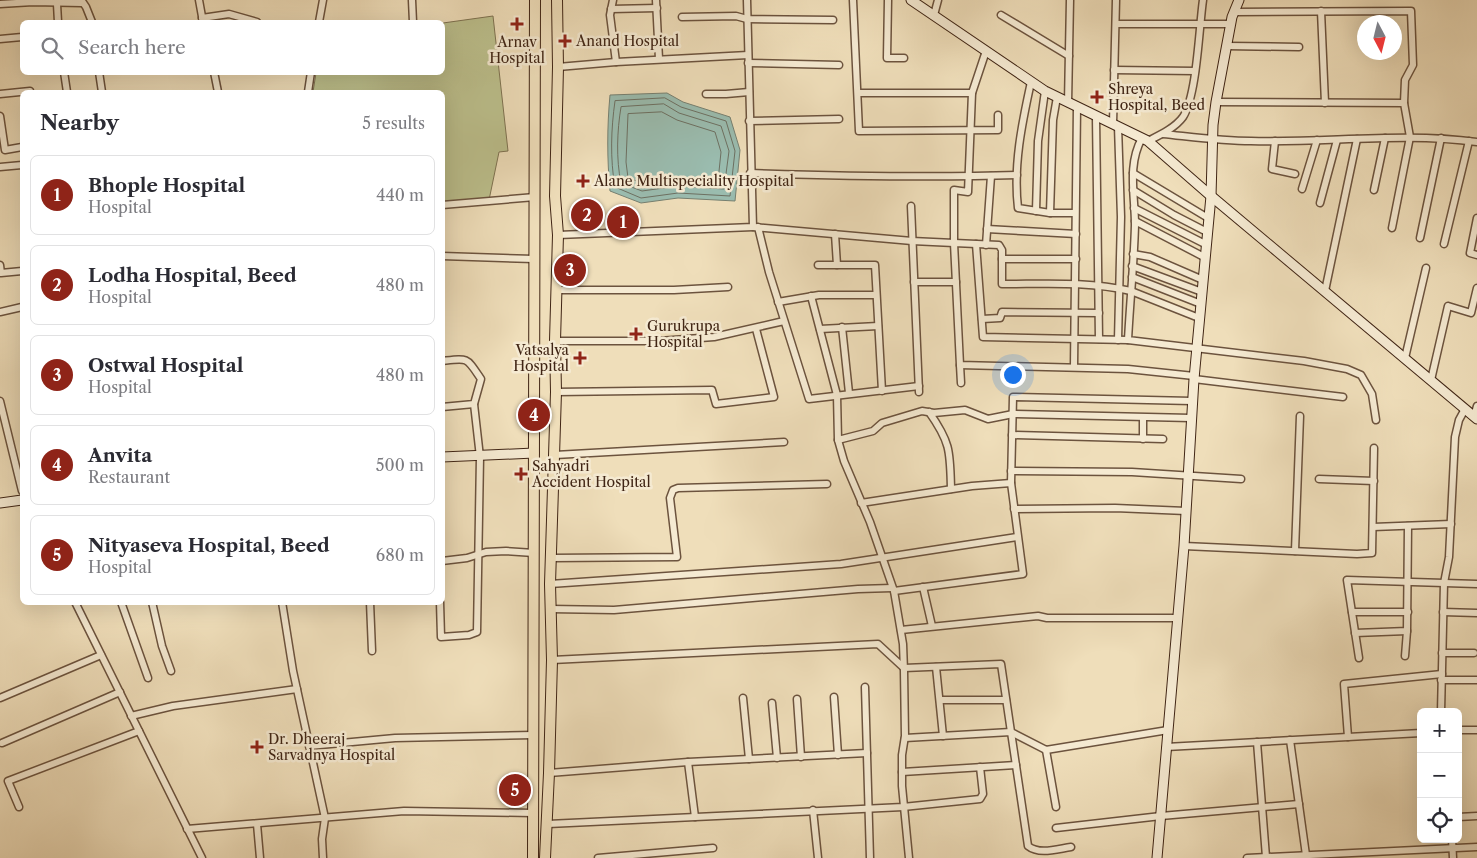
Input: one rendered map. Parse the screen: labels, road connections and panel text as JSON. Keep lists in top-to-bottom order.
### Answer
{
  "places": {
    "health": [
      "Arnav Hospital",
      "Anand Hospital",
      "Shreya Hospital, Beed",
      "Alane Multispeciality Hospital",
      "Gurukrupa Hospital",
      "Vatsalya Hospital",
      "Sahyadri Accident Hospital",
      "Dr. Dheeraj Sarvadnya Hospital"
    ]
  },
  "north": "bottom",
  "page": {
    "search": "Search here",
    "heading": ["Nearby", "5 results"],
    "list": [
      {
        "mark": "1",
        "name": "Bhople Hospital",
        "note": "Hospital",
        "value": "440 m"
      },
      {
        "mark": "2",
        "name": "Lodha Hospital, Beed",
        "note": "Hospital",
        "value": "480 m"
      },
      {
        "mark": "3",
        "name": "Ostwal Hospital",
        "note": "Hospital",
        "value": "480 m"
      },
      {
        "mark": "4",
        "name": "Anvita",
        "note": "Restaurant",
        "value": "500 m"
      },
      {
        "mark": "5",
        "name": "Nityaseva Hospital, Beed",
        "note": "Hospital",
        "value": "680 m"
      }
    ],
    "pins": [
      "2",
      "1",
      "3",
      "4",
      "5"
    ],
    "map_buttons": ["+", "−"]
  }
}
